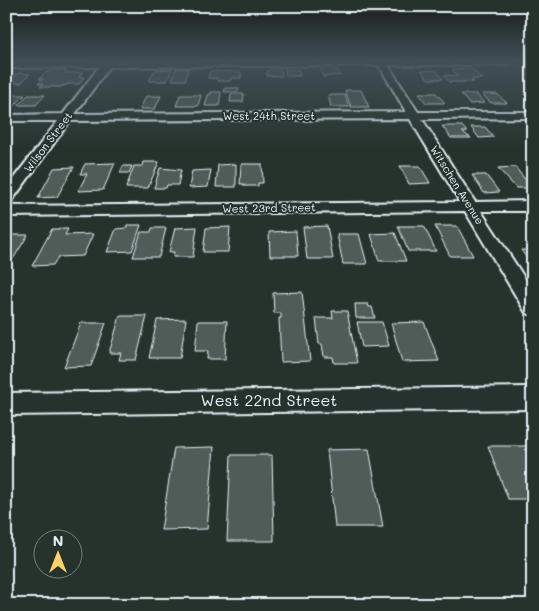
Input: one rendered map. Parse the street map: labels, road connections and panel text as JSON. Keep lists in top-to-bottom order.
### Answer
{
  "streets": {
    "street": [
      "West 24th Street",
      "Wilson Street",
      "Witschen Avenue",
      "West 23rd Street",
      "West 22nd Street"
    ]
  },
  "crossings": [
    ["West 24th Street", "Wilson Street"],
    ["West 24th Street", "Witschen Avenue"],
    ["Witschen Avenue", "West 23rd Street"]
  ],
  "north": "top"
}
